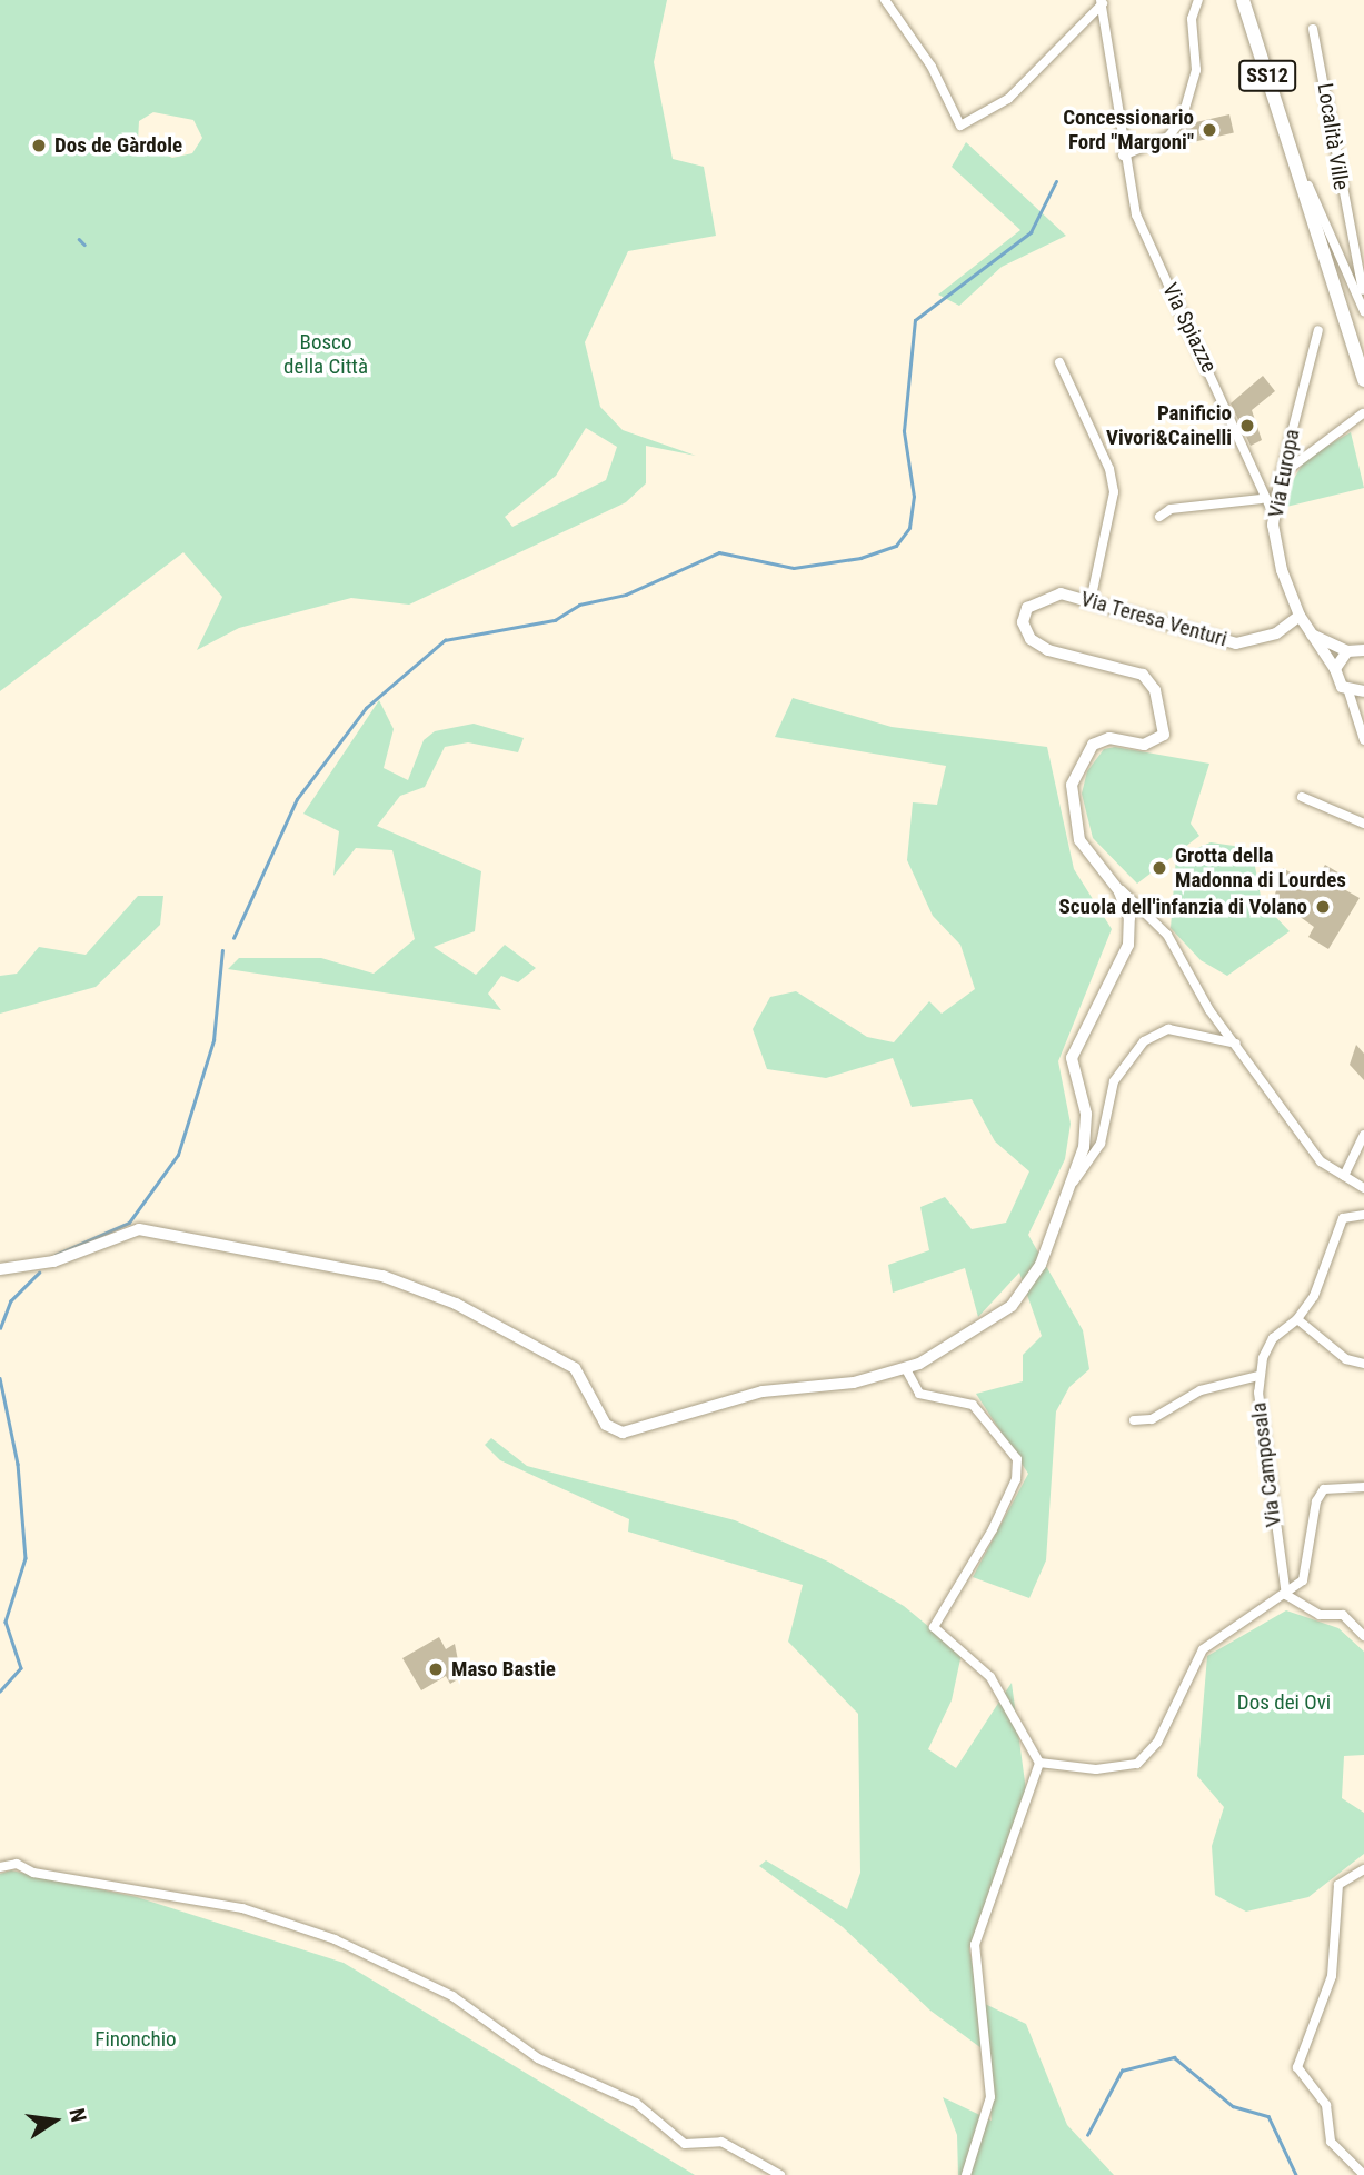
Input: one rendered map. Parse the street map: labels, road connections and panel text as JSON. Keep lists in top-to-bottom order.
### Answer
{
  "streets": {
    "main road": ["SS12"],
    "street": [
      "Località Ville",
      "Via Spiazze",
      "Via Europa",
      "Via Teresa Venturi",
      "Via Camposala"
    ]
  },
  "crossings": [
    ["Via Spiazze", "Via Europa"],
    ["Via Europa", "Via Teresa Venturi"]
  ],
  "parks": ["Bosco della Città", "Dos dei Ovi", "Finonchio"],
  "places": [
    "Concessionario Ford \"Margoni\"",
    "Dos de Gàrdole",
    "Panificio Vivori&Cainelli",
    "Grotta della Madonna di Lourdes",
    "Scuola dell'infanzia di Volano",
    "Maso Bastie"
  ],
  "north": "right"
}
